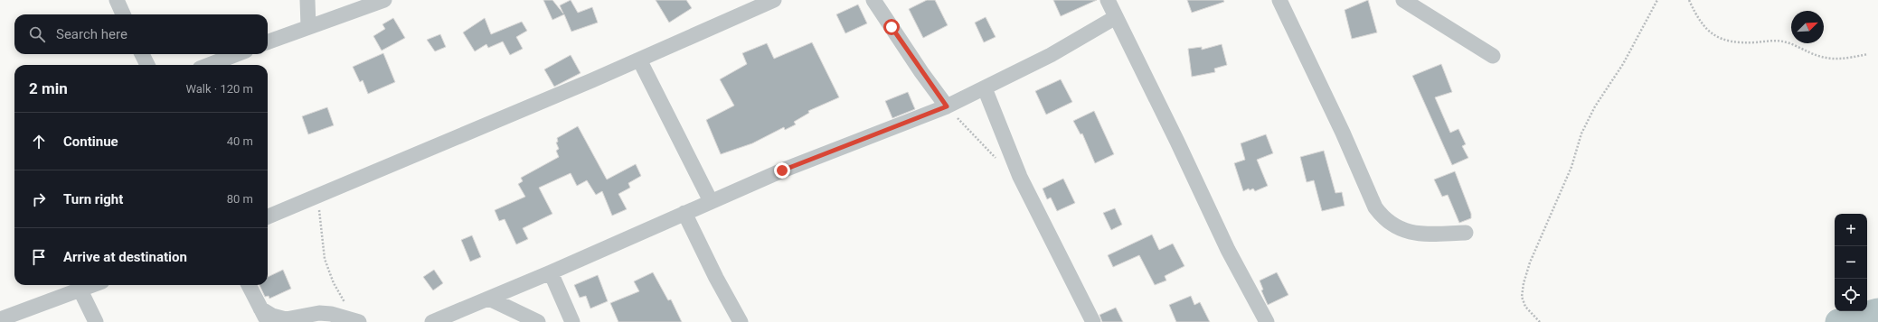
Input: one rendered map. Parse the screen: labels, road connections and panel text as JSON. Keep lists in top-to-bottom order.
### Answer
{
  "north": "top right",
  "page": {
    "search": "Search here",
    "heading": ["2 min", "Walk · 120 m"],
    "list": [
      ["Continue", "40 m"],
      ["Turn right", "80 m"],
      "Arrive at destination"
    ],
    "map_buttons": ["+", "−"]
  }
}
